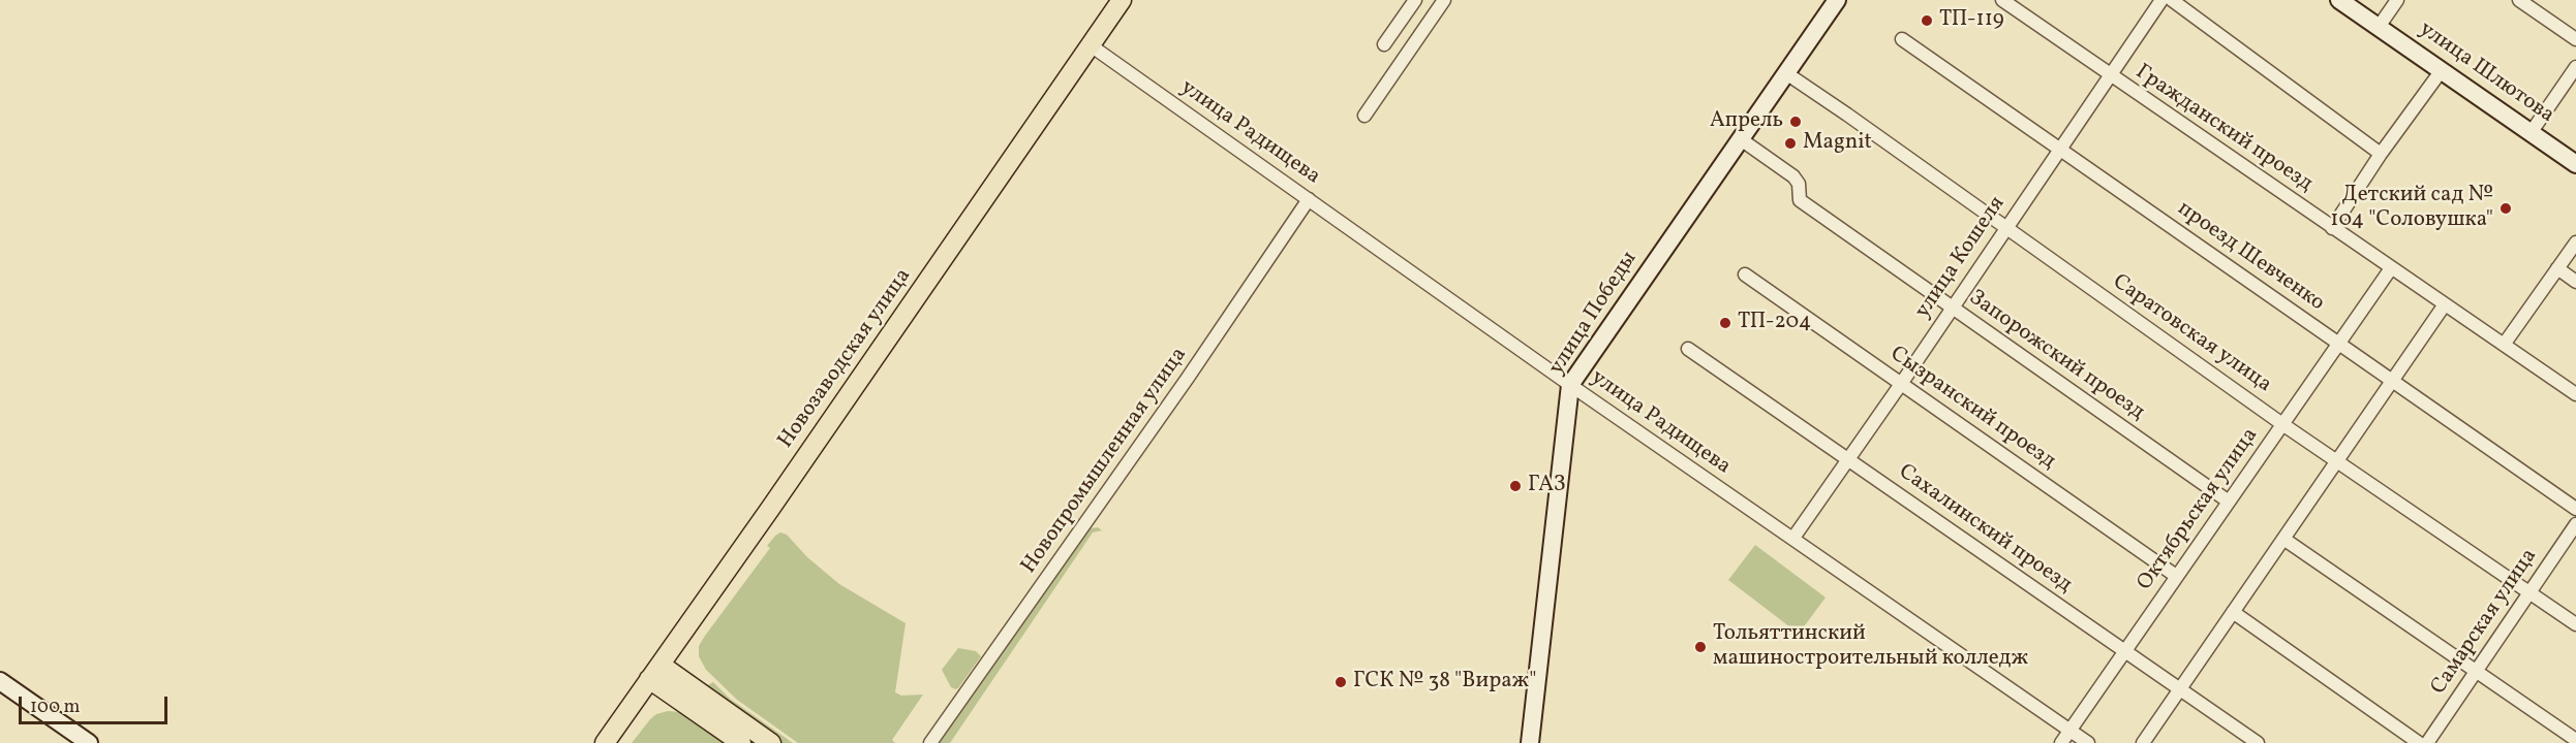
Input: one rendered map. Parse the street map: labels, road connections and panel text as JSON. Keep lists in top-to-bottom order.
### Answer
{
  "streets": {
    "main road": ["улица Шлютова", "улица Победы", "Новозаводская улица"],
    "street": [
      "Гражданский проезд",
      "улица Радищева",
      "проезд Шевченко",
      "улица Кошеля",
      "Саратовская улица",
      "Запорожский проезд",
      "Сызранский проезд",
      "Новопромышленная улица",
      "Октябрьская улица",
      "Сахалинский проезд",
      "Самарская улица"
    ]
  },
  "crossings": [
    ["Гражданский проезд", "улица Кошеля"],
    ["Гражданский проезд", "Октябрьская улица"],
    ["улица Радищева", "улица Кошеля"],
    ["улица Радищева", "улица Победы"],
    ["улица Радищева", "Новозаводская улица"],
    ["улица Радищева", "Новопромышленная улица"],
    ["улица Радищева", "Октябрьская улица"],
    ["проезд Шевченко", "улица Кошеля"],
    ["проезд Шевченко", "Октябрьская улица"],
    ["улица Кошеля", "Саратовская улица"],
    ["улица Кошеля", "Запорожский проезд"],
    ["улица Кошеля", "Сызранский проезд"],
    ["улица Кошеля", "Сахалинский проезд"],
    ["улица Победы", "Саратовская улица"],
    ["улица Победы", "Запорожский проезд"],
    ["Саратовская улица", "Октябрьская улица"],
    ["Саратовская улица", "Самарская улица"],
    ["Запорожский проезд", "Октябрьская улица"],
    ["Сызранский проезд", "Октябрьская улица"],
    ["Октябрьская улица", "Сахалинский проезд"]
  ],
  "places": [
    "ТП-119",
    "Апрель",
    "Magnit",
    "Детский сад № 104 \"Соловушка\"",
    "ТП-204",
    "ГАЗ",
    "Тольяттинский машиностроительный колледж",
    "ГСК № 38 \"Вираж\""
  ],
  "scale_bar": "100 m"
}
